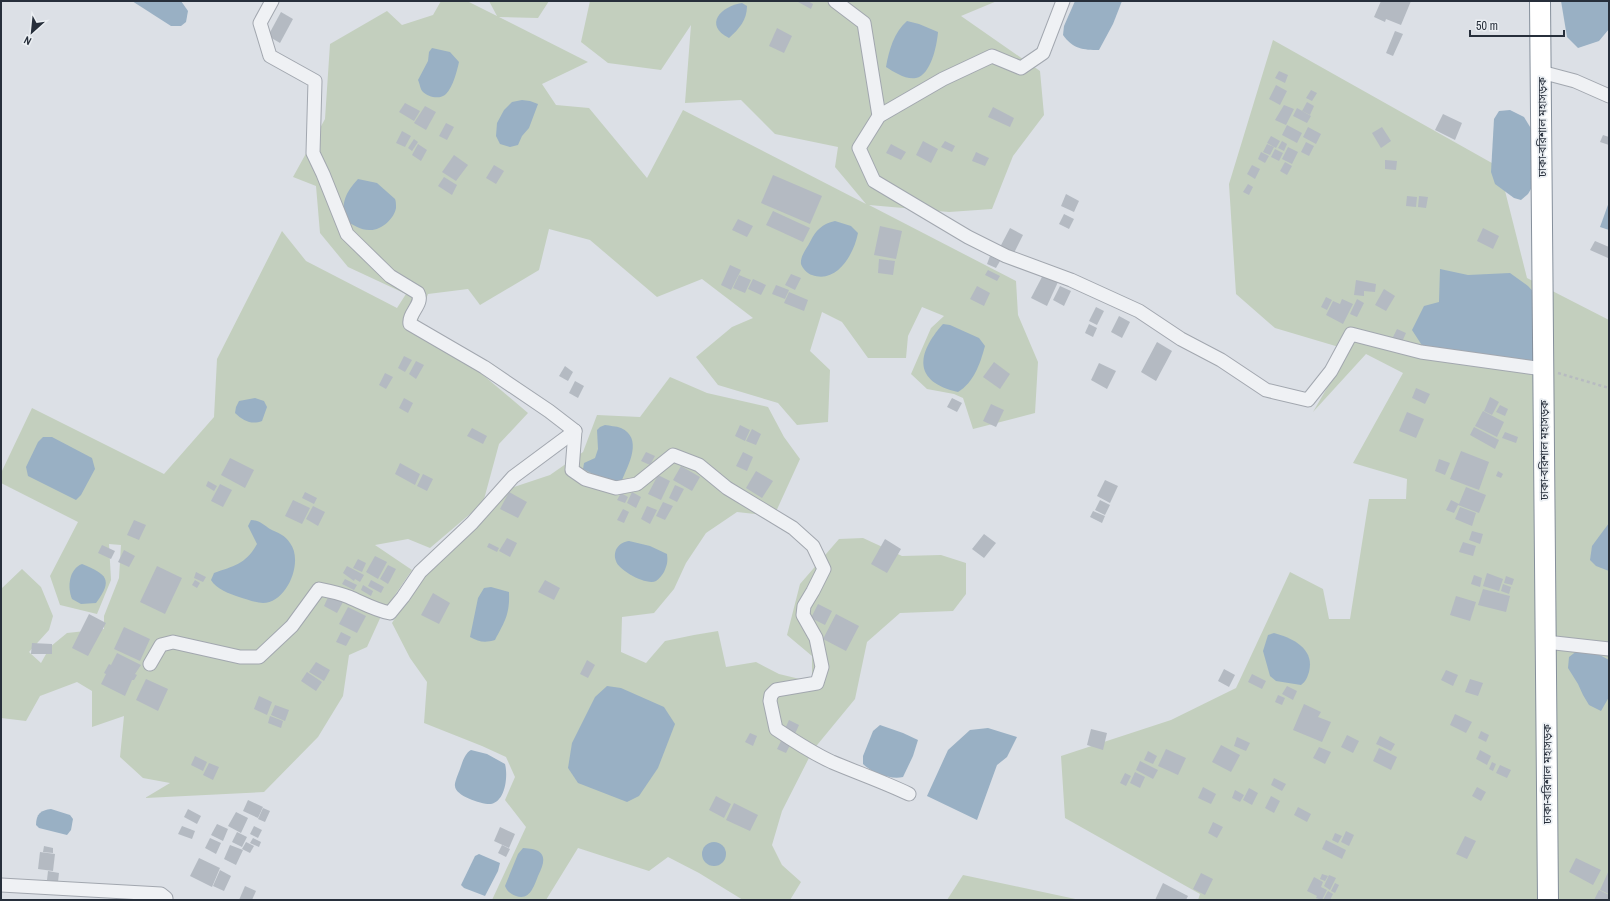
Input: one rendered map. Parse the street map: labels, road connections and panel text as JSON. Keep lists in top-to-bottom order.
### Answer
{
  "streets": {
    "highway": ["ঢাকা-বরিশাল মহাসড়ক"]
  },
  "scale_bar": "50 m",
  "north": "bottom left"
}
